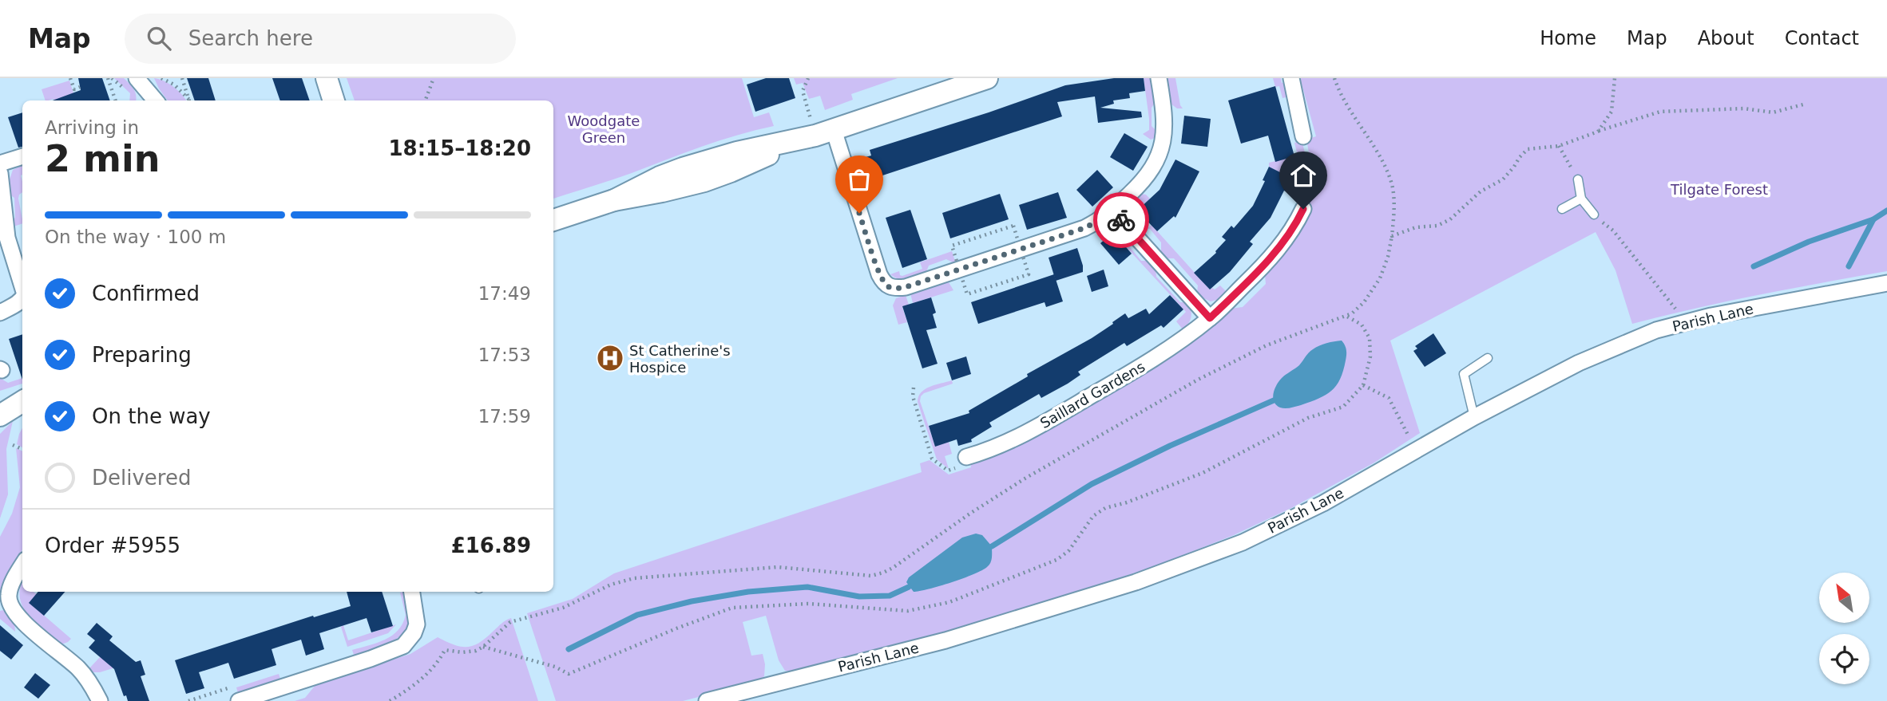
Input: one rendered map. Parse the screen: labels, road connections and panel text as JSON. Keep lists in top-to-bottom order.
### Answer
{
  "streets": {
    "street": ["Parish Lane", "Saillard Gardens"]
  },
  "parks": ["Woodgate Green", "Tilgate Forest"],
  "places": {
    "hospital": ["St Catherine's Hospice"]
  },
  "north": "top left",
  "page": {
    "header": "Map",
    "search": "Search here",
    "nav": [
      "Home",
      "Map",
      "About",
      "Contact"
    ],
    "heading": ["2 min", "Arriving in", "18:15–18:20"],
    "panel": ["Order #5955", "£16.89"],
    "bar": "On the way · 100 m",
    "list": [
      ["Confirmed", "17:49"],
      ["Preparing", "17:53"],
      ["On the way", "17:59"],
      "Delivered"
    ]
  }
}
